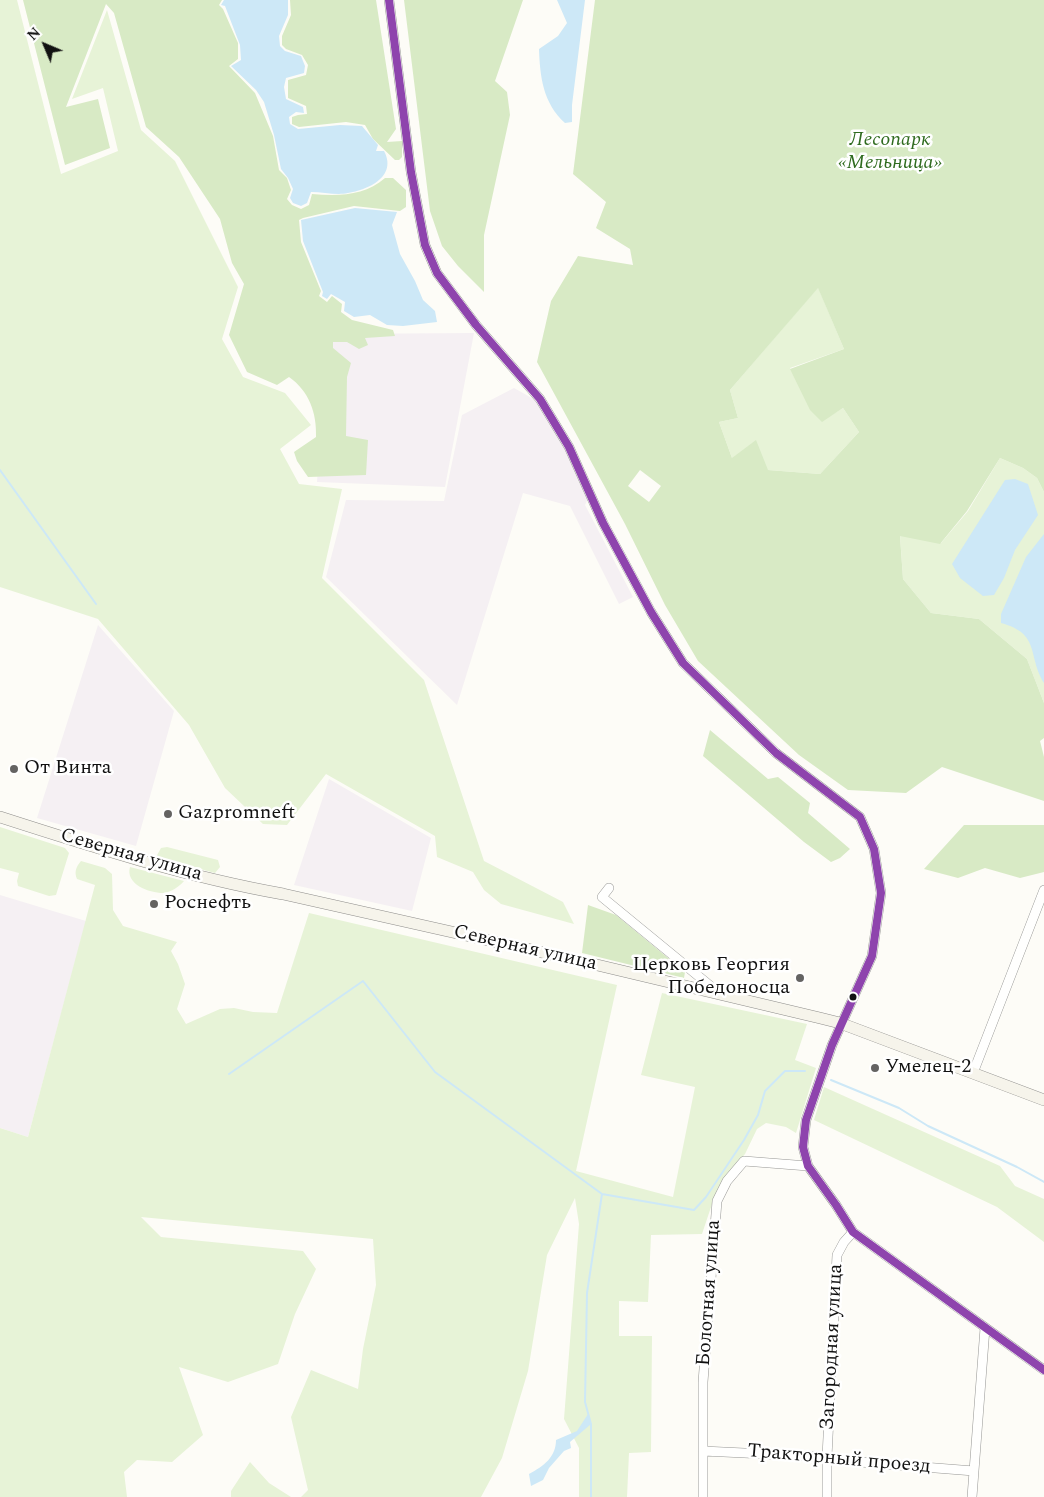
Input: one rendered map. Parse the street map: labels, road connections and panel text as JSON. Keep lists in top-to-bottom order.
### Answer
{
  "streets": {
    "main road": ["Северная улица"],
    "street": ["Болотная улица", "Загородная улица", "Тракторный проезд"]
  },
  "crossings": [
    ["Болотная улица", "Тракторный проезд"],
    ["Загородная улица", "Тракторный проезд"]
  ],
  "parks": ["Лесопарк «Мельница»"],
  "places": [
    "От Винта",
    "Gazpromneft",
    "Роснефть",
    "Церковь Георгия Победоносца",
    "Умелец-2"
  ],
  "north": "top left"
}
